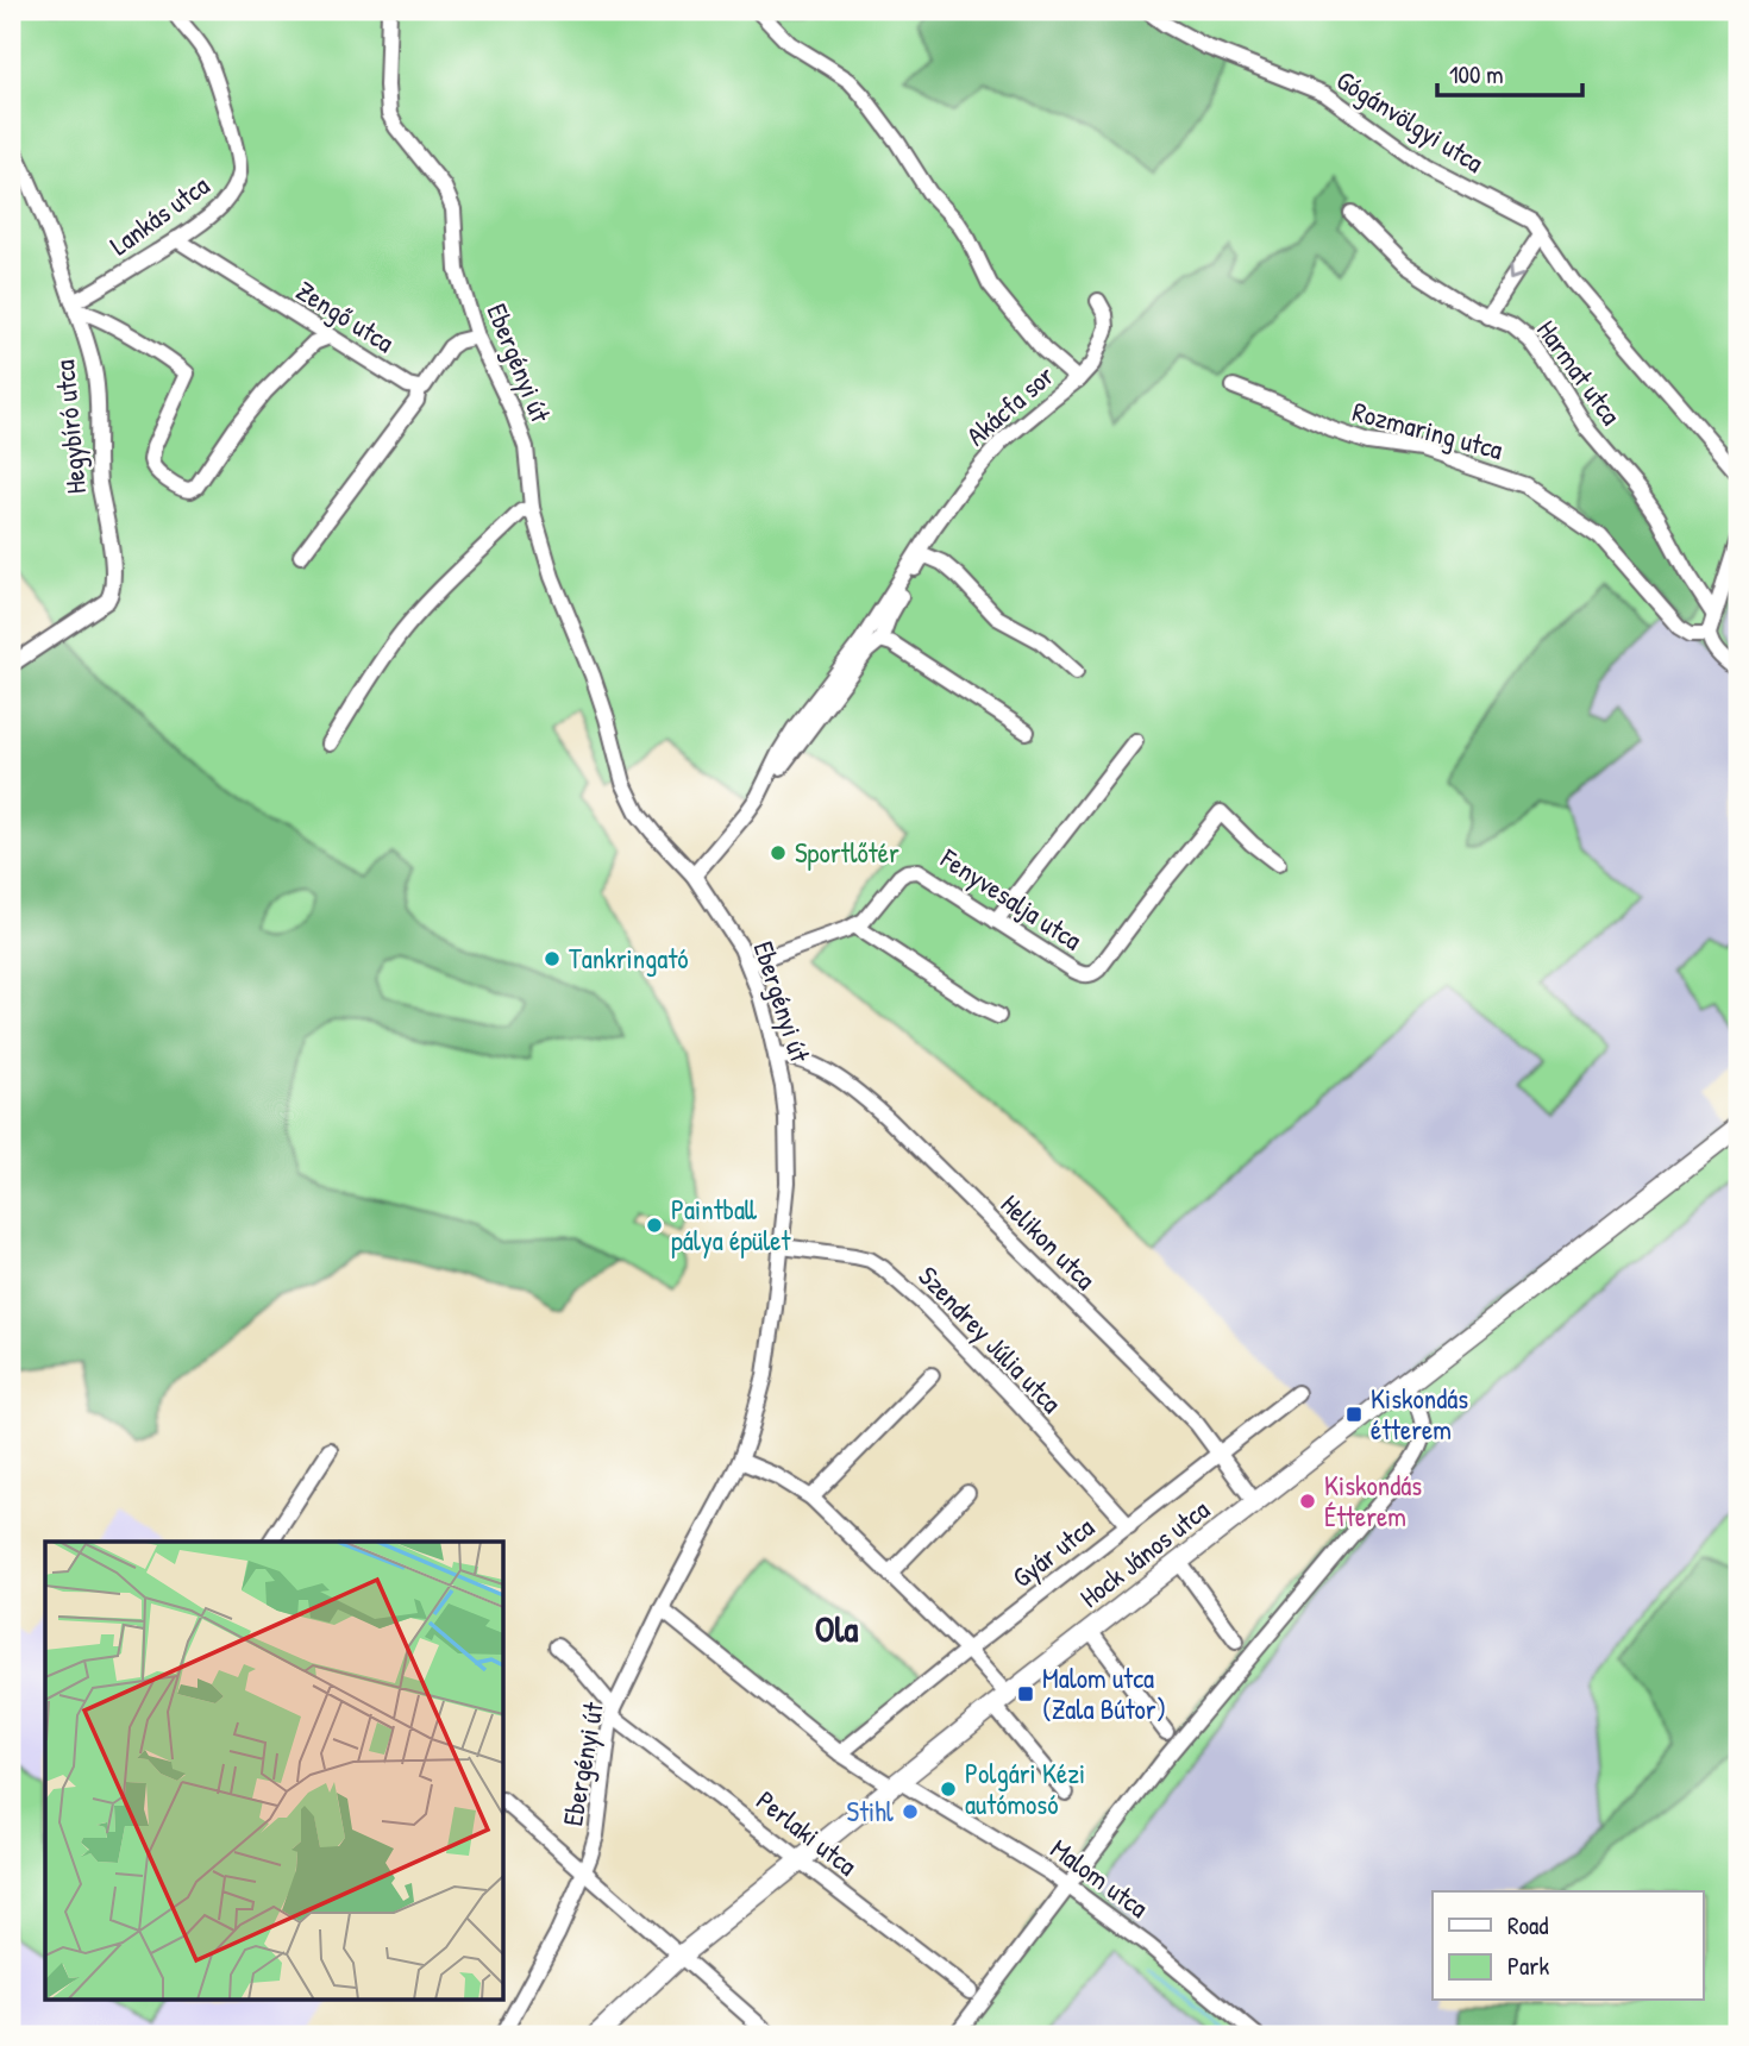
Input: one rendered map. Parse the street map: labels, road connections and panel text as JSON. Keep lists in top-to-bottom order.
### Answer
{
  "streets": {
    "main road": ["Hock János utca"],
    "street": [
      "Gógánvölgyi utca",
      "Lankás utca",
      "Zengő utca",
      "Ebergényi út",
      "Harmat utca",
      "Akácfa sor",
      "Hegybíró utca",
      "Rozmaring utca",
      "Fenyvesalja utca",
      "Helikon utca",
      "Szendrey Júlia utca",
      "Gyár utca",
      "Perlaki utca",
      "Malom utca"
    ]
  },
  "crossings": [
    ["Lankás utca", "Zengő utca"],
    ["Lankás utca", "Hegybíró utca"],
    ["Ebergényi út", "Akácfa sor"],
    ["Ebergényi út", "Fenyvesalja utca"],
    ["Ebergényi út", "Helikon utca"],
    ["Ebergényi út", "Szendrey Júlia utca"],
    ["Ebergényi út", "Perlaki utca"],
    ["Ebergényi út", "Malom utca"],
    ["Helikon utca", "Gyár utca"],
    ["Helikon utca", "Hock János utca"],
    ["Szendrey Júlia utca", "Gyár utca"],
    ["Gyár utca", "Malom utca"],
    ["Hock János utca", "Perlaki utca"],
    ["Hock János utca", "Malom utca"]
  ],
  "districts": ["Ola"],
  "places": {
    "other": [
      "Sportlőtér",
      "Tankringató",
      "Paintball pálya épület",
      "Kiskondás Étterem",
      "Polgári Kézi autómosó",
      "Stihl"
    ],
    "transit": ["Kiskondás étterem", "Malom utca (Zala Bútor)"]
  },
  "legend": ["Road", "Park"],
  "scale_bar": "100 m"
}
